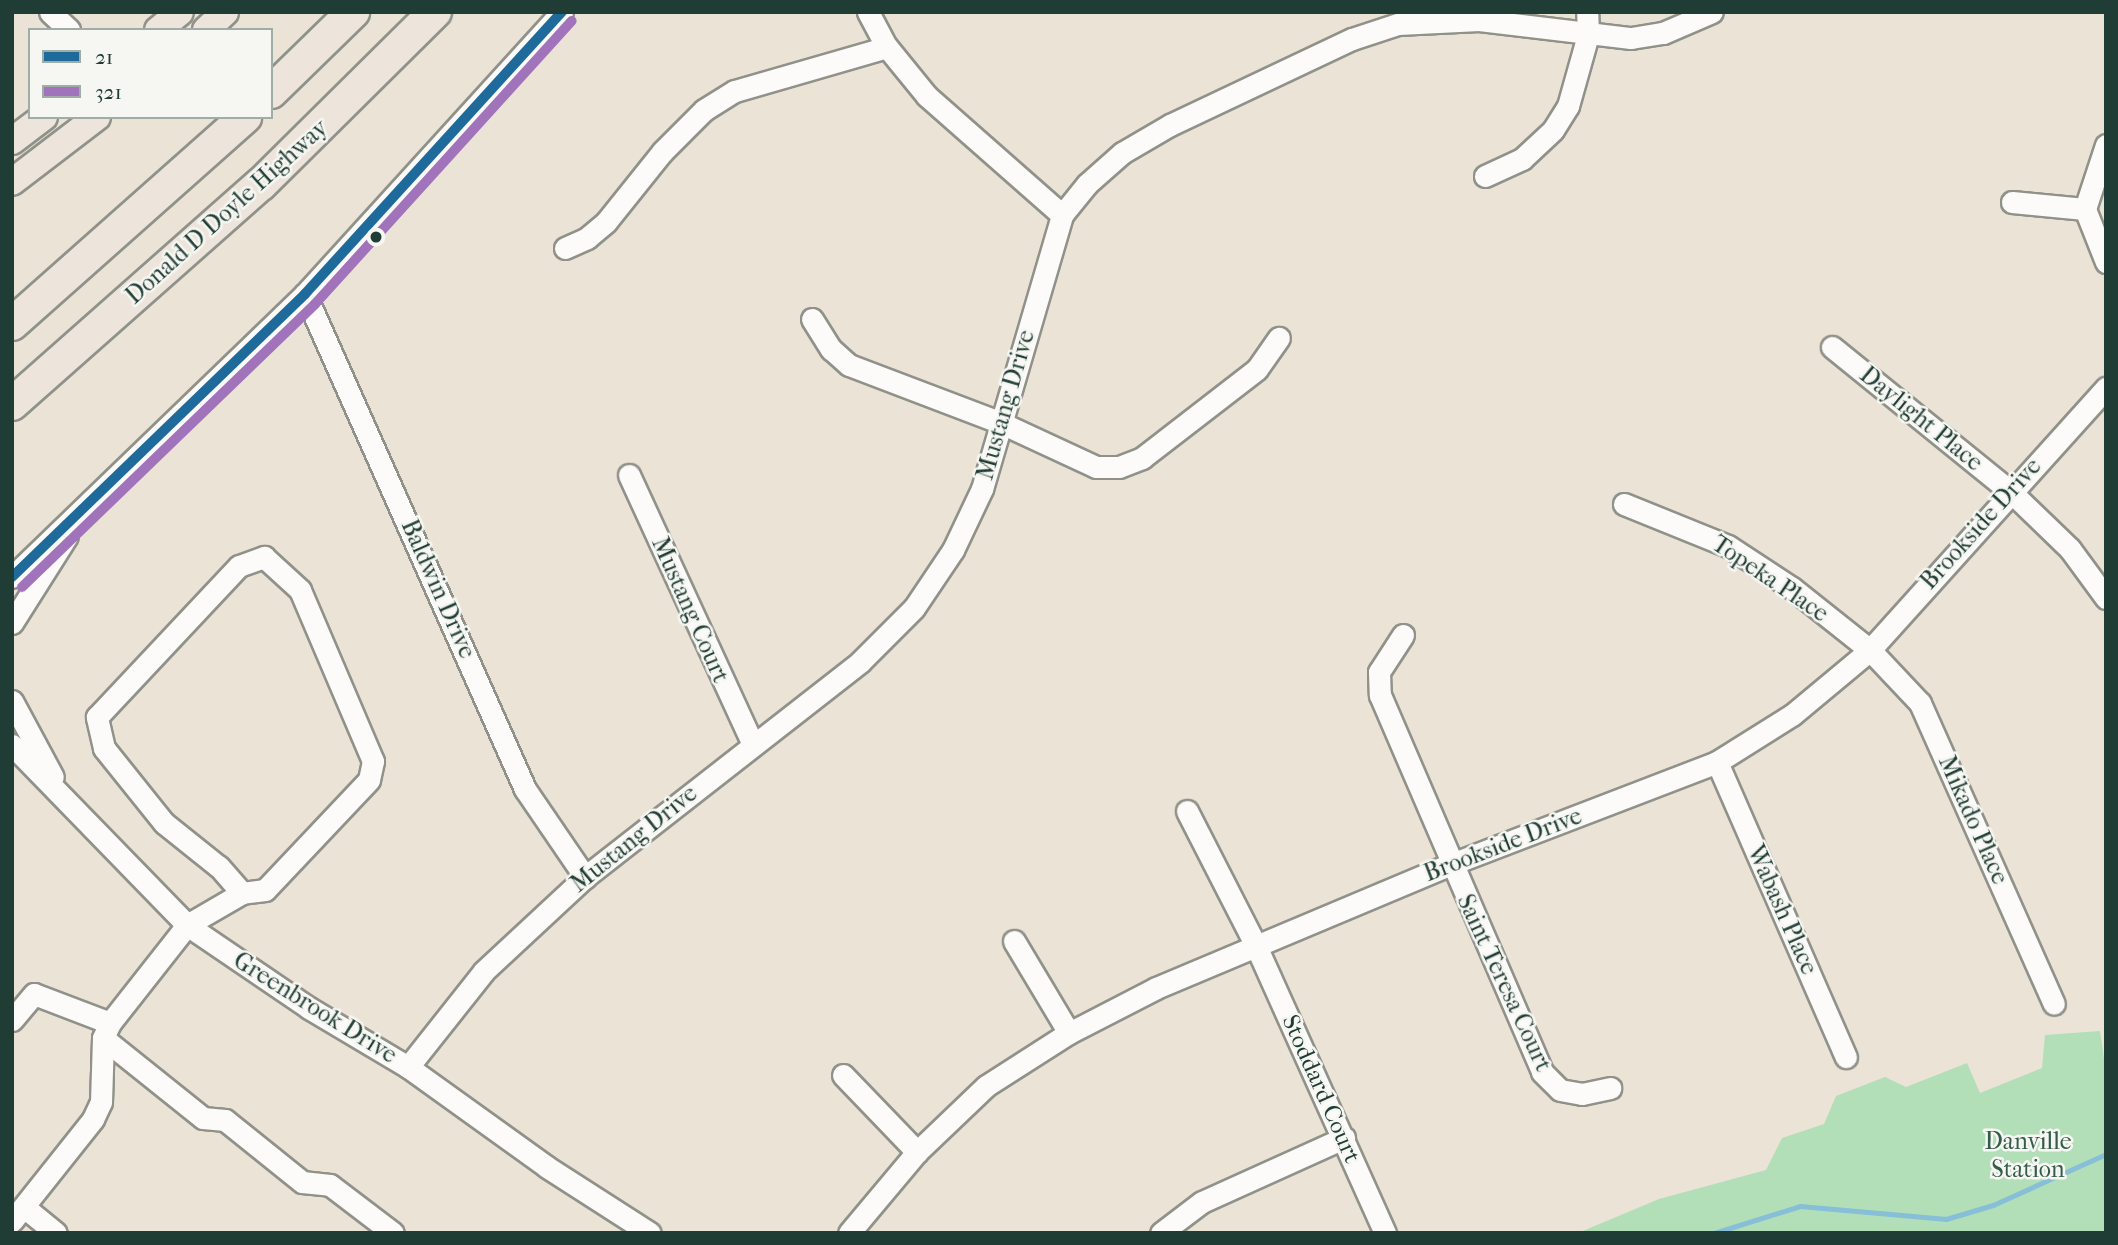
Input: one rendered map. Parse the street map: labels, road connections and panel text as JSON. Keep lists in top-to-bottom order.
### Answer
{
  "streets": {
    "highway": ["Donald D Doyle Highway"],
    "street": [
      "Mustang Drive",
      "Daylight Place",
      "Brookside Drive",
      "Topeka Place",
      "Baldwin Drive",
      "Mustang Court",
      "Mikado Place",
      "Wabash Place",
      "Saint Teresa Court",
      "Greenbrook Drive",
      "Stoddard Court"
    ]
  },
  "crossings": [
    ["Mustang Drive", "Baldwin Drive"],
    ["Mustang Drive", "Mustang Court"],
    ["Mustang Drive", "Greenbrook Drive"],
    ["Daylight Place", "Brookside Drive"],
    ["Brookside Drive", "Topeka Place"],
    ["Brookside Drive", "Mikado Place"],
    ["Brookside Drive", "Wabash Place"],
    ["Brookside Drive", "Saint Teresa Court"],
    ["Brookside Drive", "Stoddard Court"],
    ["Topeka Place", "Mikado Place"]
  ],
  "parks": ["Danville Station"],
  "lines": ["transit line 21", "transit line 321"],
  "legend": ["21", "321"]
}
